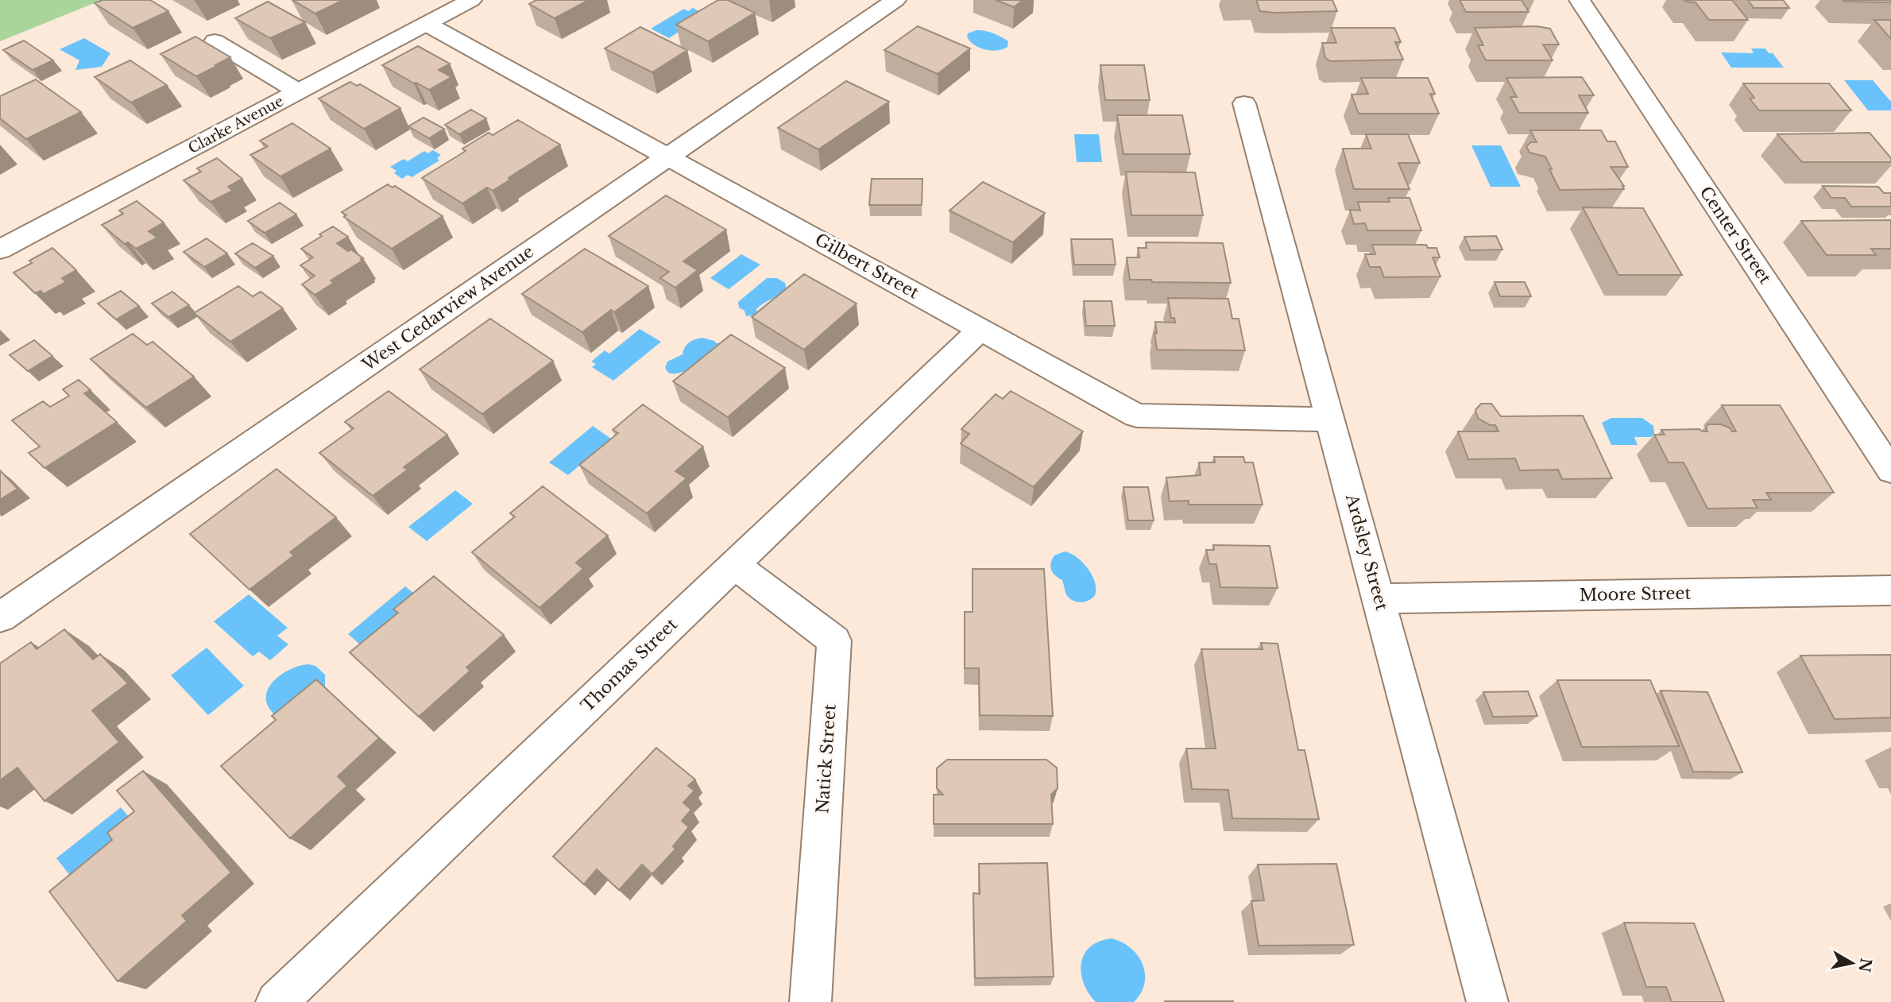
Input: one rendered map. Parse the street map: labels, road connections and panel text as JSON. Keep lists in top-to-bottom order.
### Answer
{
  "streets": {
    "street": [
      "Clarke Avenue",
      "Center Street",
      "Gilbert Street",
      "West Cedarview Avenue",
      "Ardsley Street",
      "Moore Street",
      "Thomas Street",
      "Natick Street"
    ]
  },
  "crossings": [
    ["Clarke Avenue", "Gilbert Street"],
    ["Gilbert Street", "West Cedarview Avenue"],
    ["Gilbert Street", "Ardsley Street"],
    ["Gilbert Street", "Thomas Street"],
    ["Ardsley Street", "Moore Street"],
    ["Thomas Street", "Natick Street"]
  ],
  "north": "right"
}
